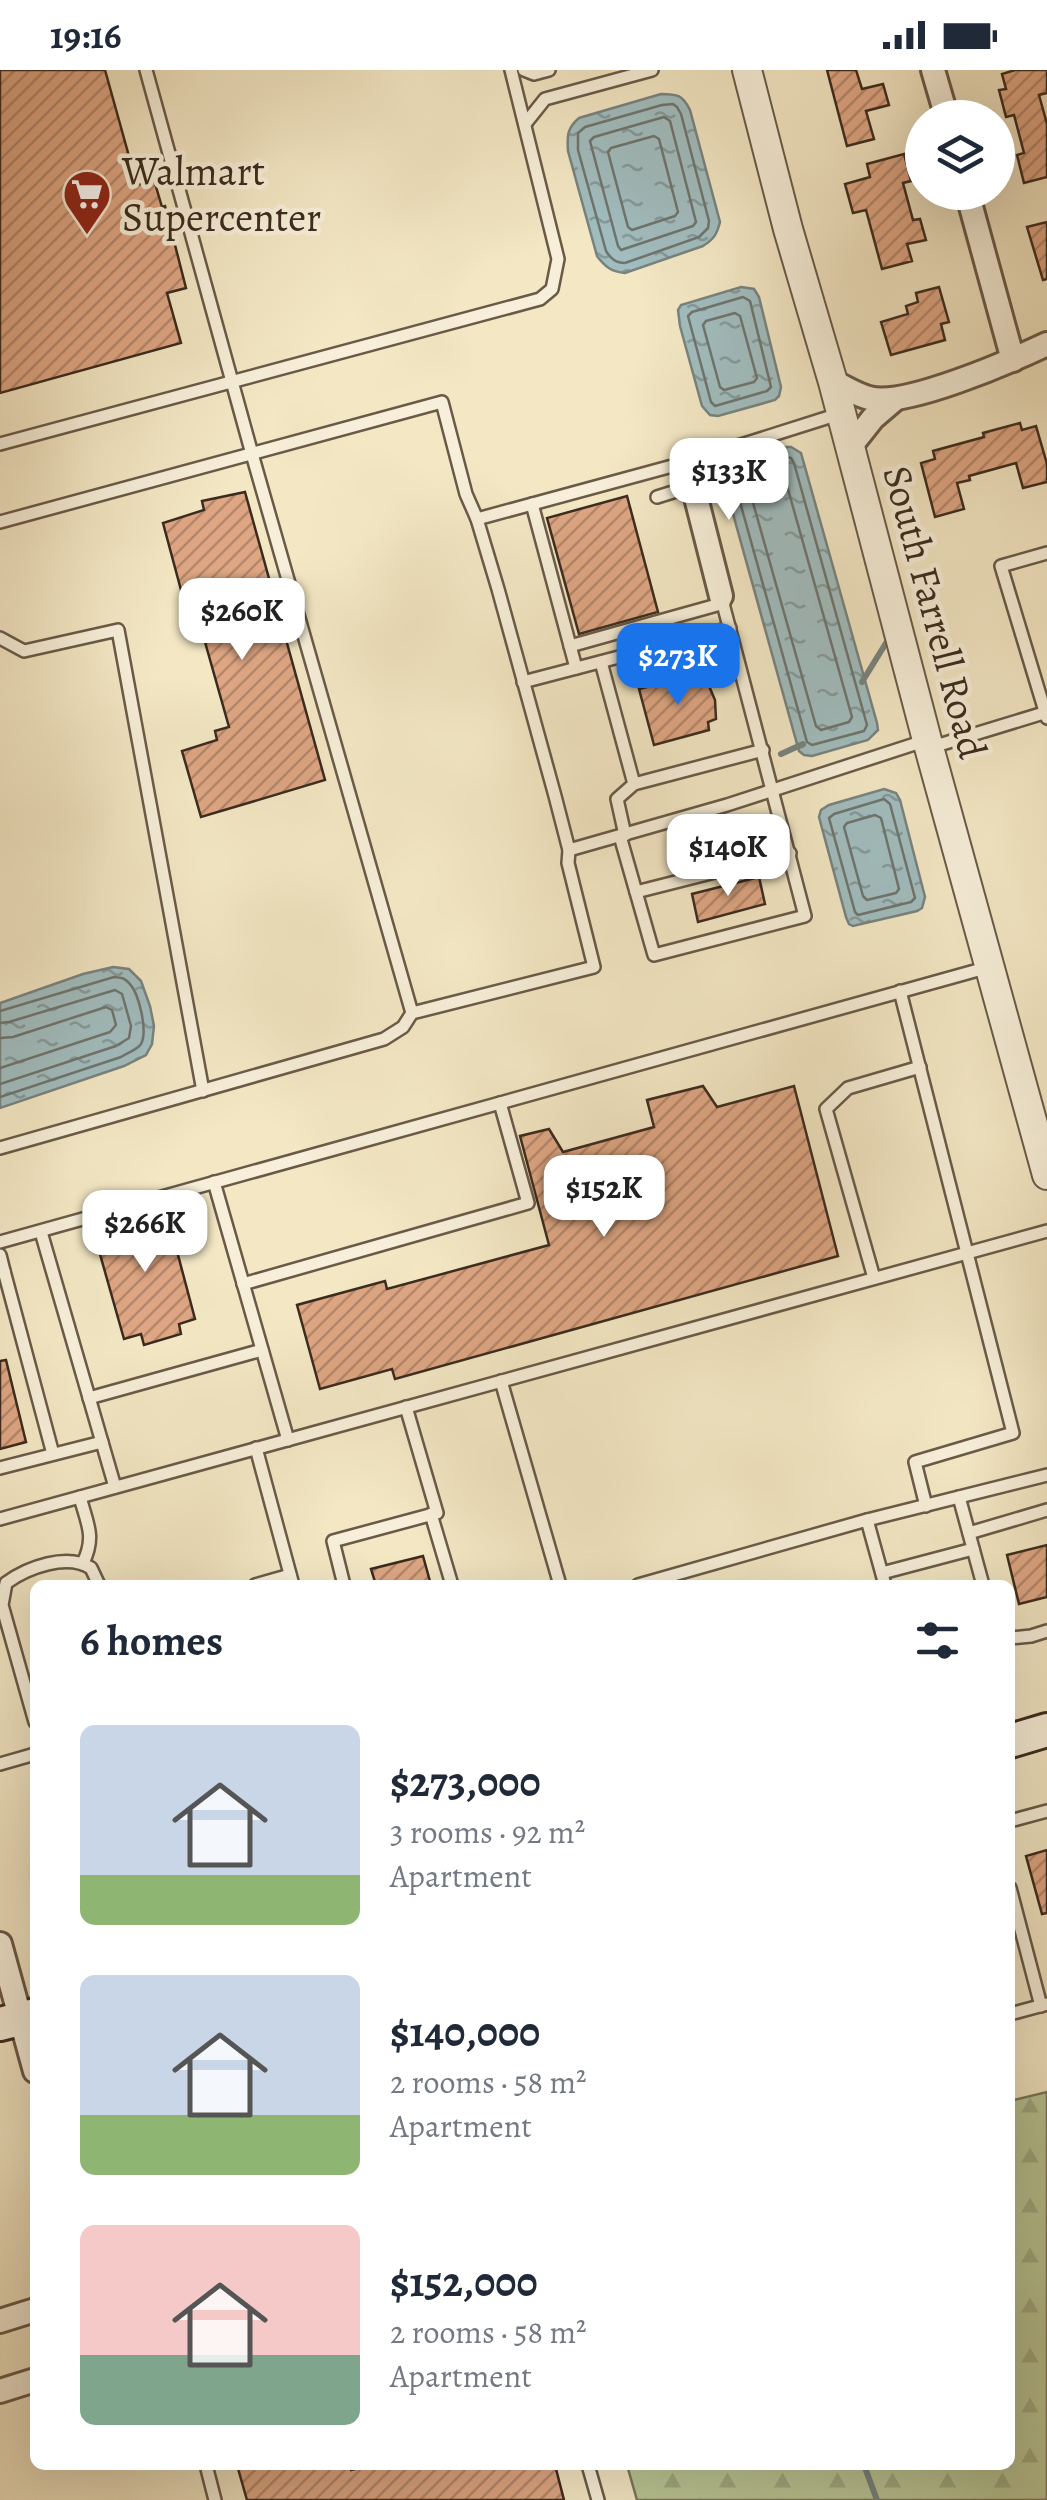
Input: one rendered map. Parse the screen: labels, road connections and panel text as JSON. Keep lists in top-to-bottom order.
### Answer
{
  "streets": {
    "street": ["South Farrell Road"]
  },
  "places": {
    "supermarket": ["Walmart Supercenter"]
  },
  "page": {
    "status": "19:16",
    "price": [
      "$133K",
      "$260K",
      "$273K",
      "$140K",
      "$152K",
      "$266K"
    ],
    "heading": "6 homes",
    "list": [
      {
        "name": "$273,000",
        "note": "3 rooms · 92 m² · Apartment"
      },
      {
        "name": "$140,000",
        "note": "2 rooms · 58 m² · Apartment"
      },
      {
        "name": "$152,000",
        "note": "2 rooms · 58 m² · Apartment"
      }
    ]
  }
}
